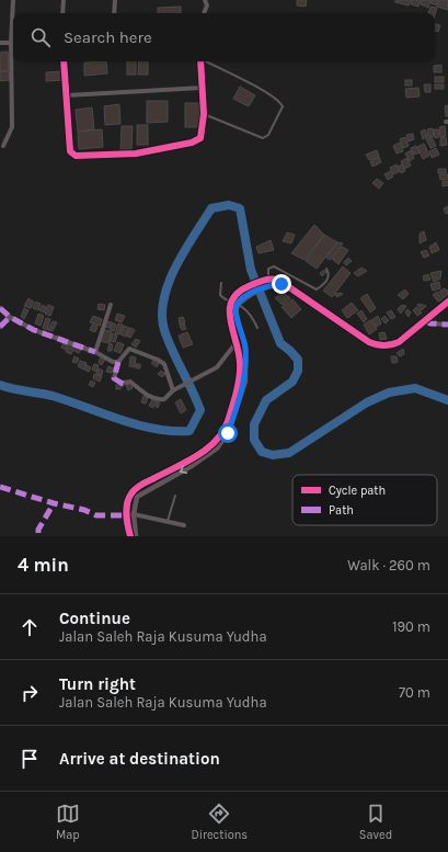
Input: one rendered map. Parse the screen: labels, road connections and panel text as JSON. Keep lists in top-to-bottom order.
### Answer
{
  "legend": ["Cycle path", "Path"],
  "page": {
    "search": "Search here",
    "heading": ["4 min", "Walk · 260 m"],
    "list": [
      ["Continue", "Jalan Saleh Raja Kusuma Yudha", "190 m"],
      ["Turn right", "Jalan Saleh Raja Kusuma Yudha", "70 m"],
      "Arrive at destination"
    ],
    "nav": ["Map", "Directions", "Saved"]
  }
}
